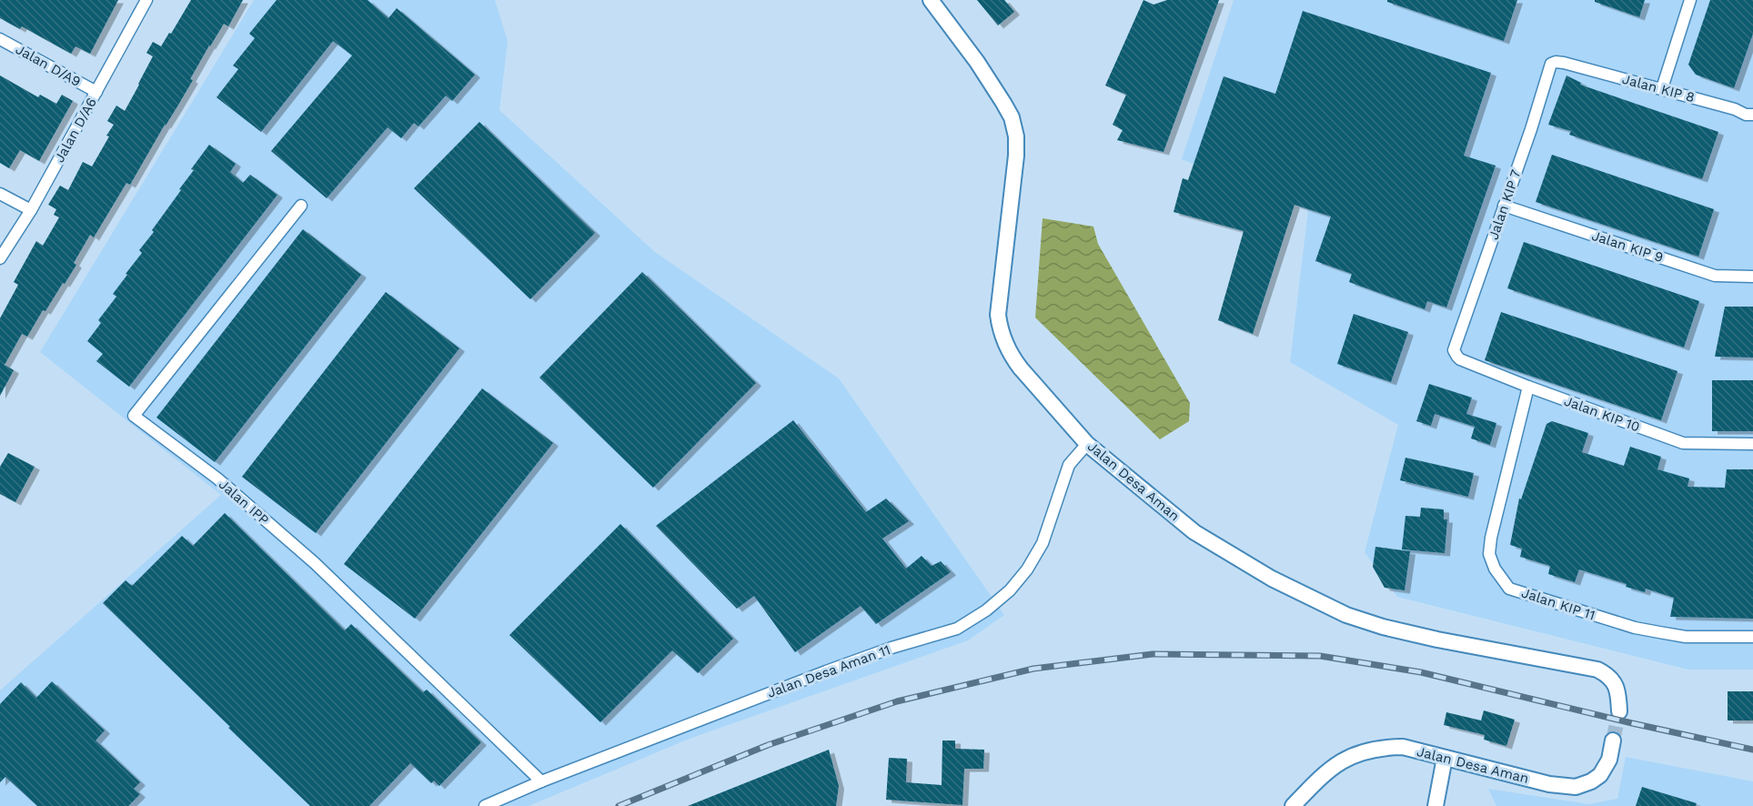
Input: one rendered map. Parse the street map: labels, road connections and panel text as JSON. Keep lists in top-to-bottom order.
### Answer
{
  "streets": {
    "street": [
      "Jalan D/A9",
      "Jalan KIP 8",
      "Jalan D/A6",
      "Jalan KIP 7",
      "Jalan KIP 9",
      "Jalan KIP 10",
      "Jalan Desa Aman",
      "Jalan IPP",
      "Jalan KIP 11",
      "Jalan Desa Aman 11"
    ]
  },
  "crossings": [
    ["Jalan D/A9", "Jalan D/A6"],
    ["Jalan KIP 8", "Jalan KIP 7"],
    ["Jalan KIP 7", "Jalan KIP 9"],
    ["Jalan KIP 7", "Jalan KIP 10"],
    ["Jalan KIP 10", "Jalan KIP 11"],
    ["Jalan Desa Aman", "Jalan Desa Aman 11"],
    ["Jalan IPP", "Jalan Desa Aman 11"]
  ]
}
